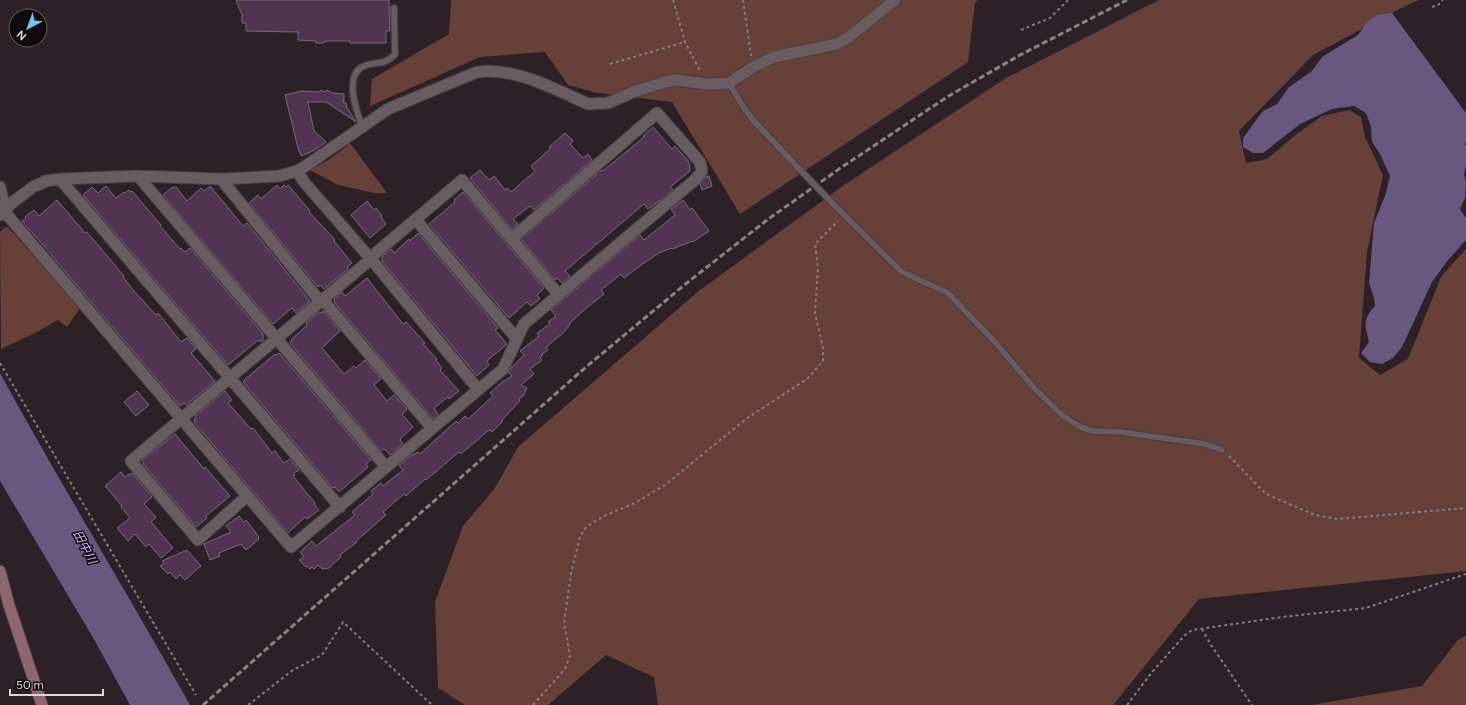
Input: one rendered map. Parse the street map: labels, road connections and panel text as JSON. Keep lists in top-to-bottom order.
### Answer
{
  "water": ["田中川"],
  "scale_bar": "50 m",
  "north": "bottom left"
}
